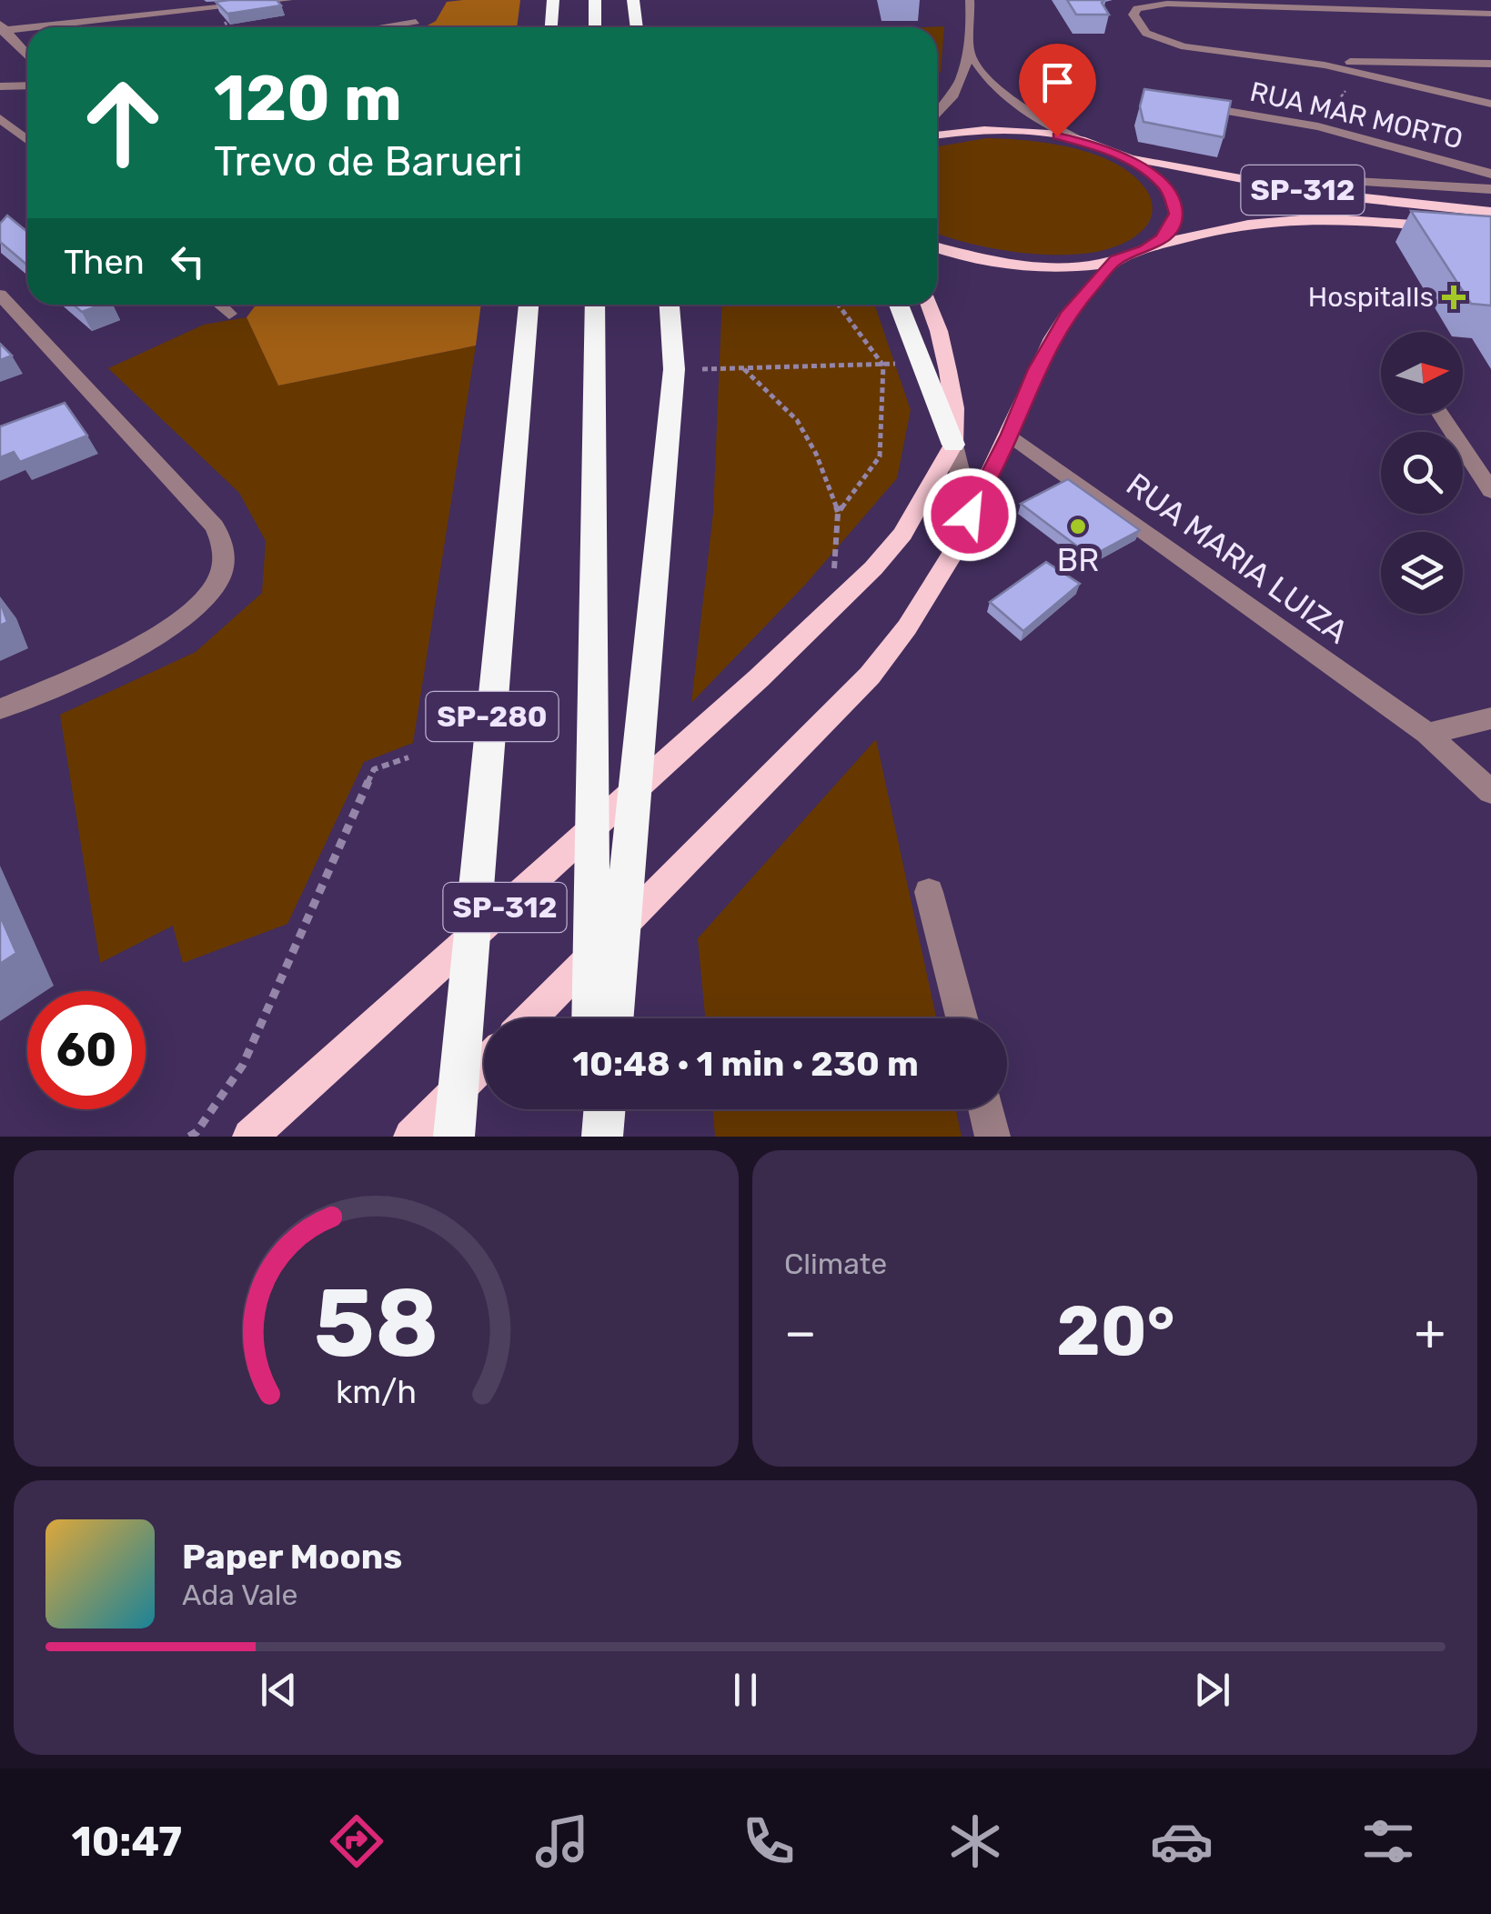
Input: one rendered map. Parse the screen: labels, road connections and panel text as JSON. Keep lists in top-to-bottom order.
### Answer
{
  "streets": {
    "highway": ["SP-280"],
    "main road": ["SP-312"],
    "street": ["RUA MAR MORTO", "RUA MARIA LUIZA"]
  },
  "crossings": [
    ["SP-312", "RUA MARIA LUIZA"]
  ],
  "places": {
    "health": ["HospitalIs"],
    "other": ["BR"]
  },
  "north": "right",
  "page": {
    "turn": ["120 m", "Trevo de Barueri"],
    "then": "Then",
    "limit": "60",
    "trip": "10:48 · 1 min · 230 m",
    "tile": "Climate",
    "heat": ["−", "20°", "+"],
    "song": ["Paper Moons", "Ada Vale"],
    "tabs": "10:47",
    "gauge": ["58", "km/h"]
  }
}
